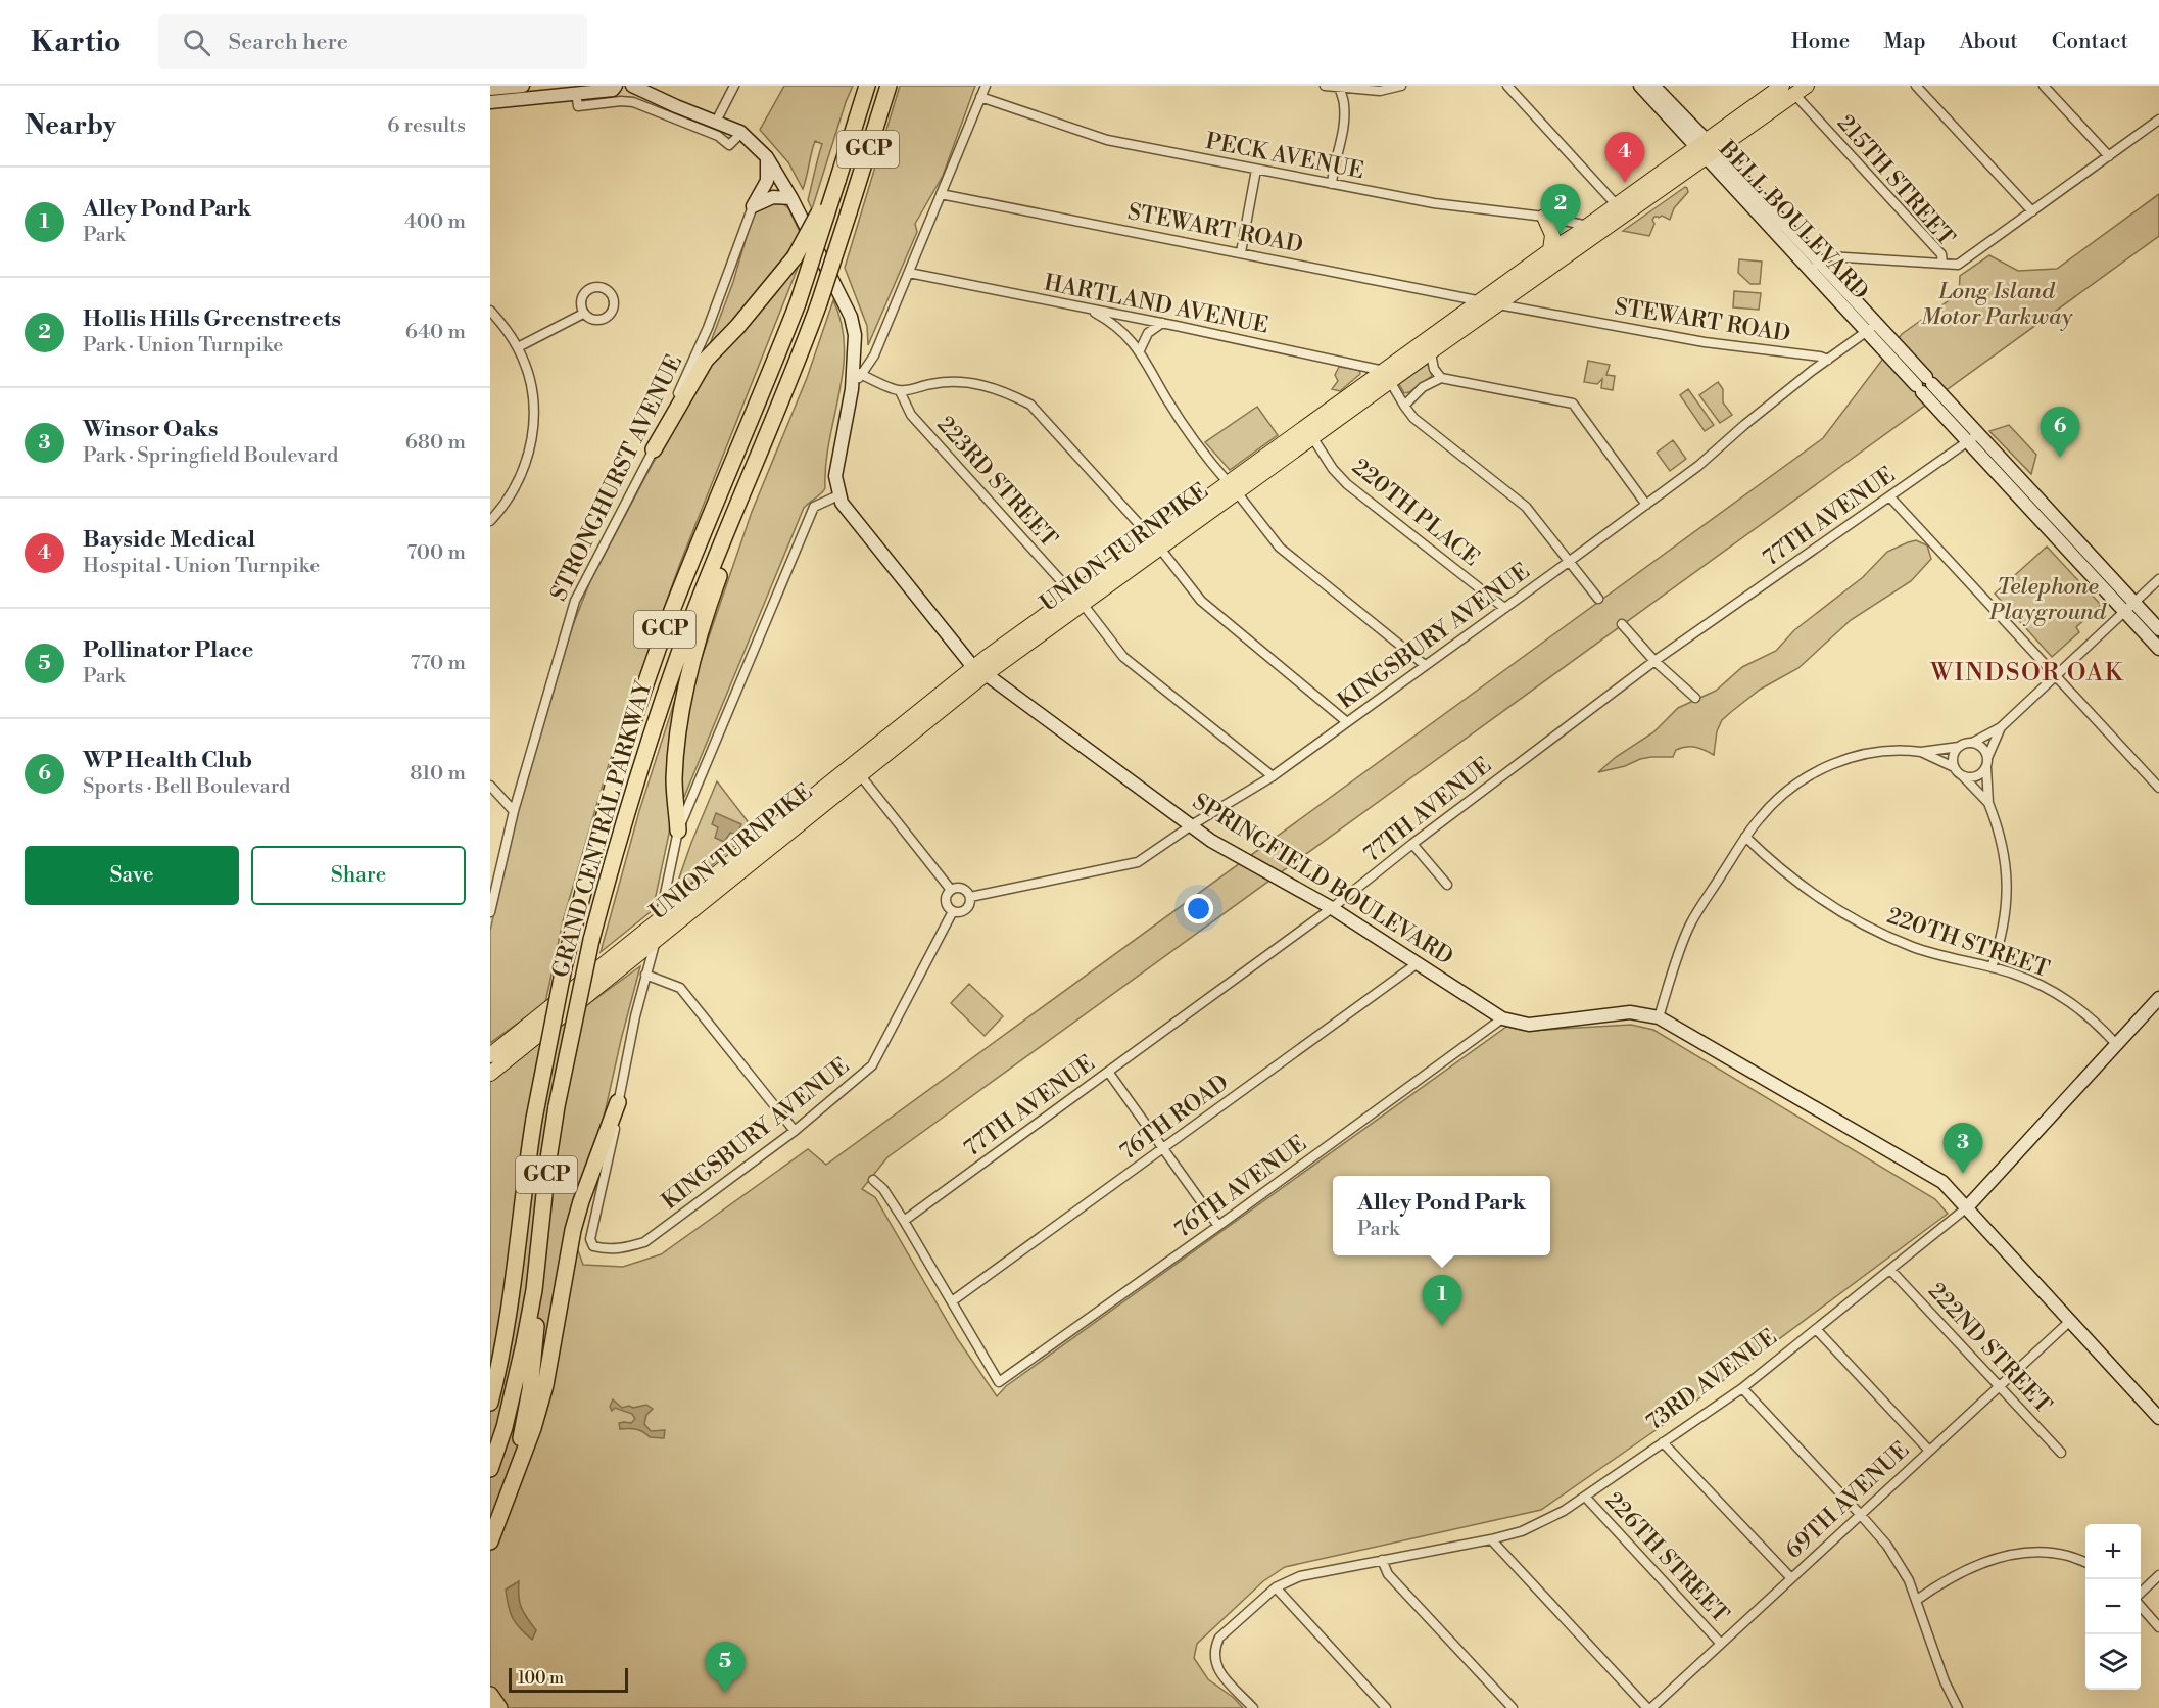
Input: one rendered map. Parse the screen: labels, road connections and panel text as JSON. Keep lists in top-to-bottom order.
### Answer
{
  "streets": {
    "highway": ["GCP", "GRAND CENTRAL PARKWAY"],
    "main road": [
      "BELL BOULEVARD",
      "UNION TURNPIKE",
      "SPRINGFIELD BOULEVARD",
      "73RD AVENUE"
    ],
    "street": [
      "PECK AVENUE",
      "215TH STREET",
      "STEWART ROAD",
      "HARTLAND AVENUE",
      "STRONGHURST AVENUE",
      "223RD STREET",
      "220TH PLACE",
      "77TH AVENUE",
      "KINGSBURY AVENUE",
      "220TH STREET",
      "76TH ROAD",
      "76TH AVENUE",
      "222ND STREET",
      "69TH AVENUE",
      "226TH STREET"
    ]
  },
  "crossings": [
    ["PECK AVENUE", "UNION TURNPIKE"],
    ["215TH STREET", "UNION TURNPIKE"],
    ["BELL BOULEVARD", "77TH AVENUE"],
    ["BELL BOULEVARD", "UNION TURNPIKE"],
    ["BELL BOULEVARD", "KINGSBURY AVENUE"],
    ["STEWART ROAD", "UNION TURNPIKE"],
    ["STEWART ROAD", "KINGSBURY AVENUE"],
    ["HARTLAND AVENUE", "UNION TURNPIKE"],
    ["223RD STREET", "UNION TURNPIKE"],
    ["223RD STREET", "KINGSBURY AVENUE"],
    ["220TH PLACE", "UNION TURNPIKE"],
    ["220TH PLACE", "KINGSBURY AVENUE"],
    ["77TH AVENUE", "SPRINGFIELD BOULEVARD"],
    ["UNION TURNPIKE", "SPRINGFIELD BOULEVARD"],
    ["KINGSBURY AVENUE", "SPRINGFIELD BOULEVARD"],
    ["SPRINGFIELD BOULEVARD", "76TH ROAD"],
    ["SPRINGFIELD BOULEVARD", "76TH AVENUE"],
    ["SPRINGFIELD BOULEVARD", "73RD AVENUE"],
    ["SPRINGFIELD BOULEVARD", "69TH AVENUE"],
    ["220TH STREET", "73RD AVENUE"],
    ["76TH ROAD", "76TH AVENUE"],
    ["222ND STREET", "73RD AVENUE"],
    ["222ND STREET", "69TH AVENUE"],
    ["73RD AVENUE", "226TH STREET"],
    ["69TH AVENUE", "226TH STREET"]
  ],
  "districts": ["WINDSOR OAK"],
  "parks": ["Long Island Motor Parkway", "Telephone Playground"],
  "scale_bar": "100 m",
  "page": {
    "header": "Kartio",
    "search": "Search here",
    "nav": [
      "Home",
      "Map",
      "About",
      "Contact"
    ],
    "heading": ["Nearby", "6 results"],
    "pins": [
      "4",
      "2",
      "6",
      "3",
      "1",
      "5"
    ],
    "list": [
      {
        "mark": "1",
        "name": "Alley Pond Park",
        "note": "Park",
        "value": "400 m"
      },
      {
        "mark": "2",
        "name": "Hollis Hills Greenstreets",
        "note": "Park · Union Turnpike",
        "value": "640 m"
      },
      {
        "mark": "3",
        "name": "Winsor Oaks",
        "note": "Park · Springfield Boulevard",
        "value": "680 m"
      },
      {
        "mark": "4",
        "name": "Bayside Medical",
        "note": "Hospital · Union Turnpike",
        "value": "700 m"
      },
      {
        "mark": "5",
        "name": "Pollinator Place",
        "note": "Park",
        "value": "770 m"
      },
      {
        "mark": "6",
        "name": "WP Health Club",
        "note": "Sports · Bell Boulevard",
        "value": "810 m"
      }
    ],
    "buttons": ["Save", "Share"],
    "popup": ["Alley Pond Park", "Park"],
    "map_buttons": ["+", "−"],
    "scale": "100 m"
  }
}
